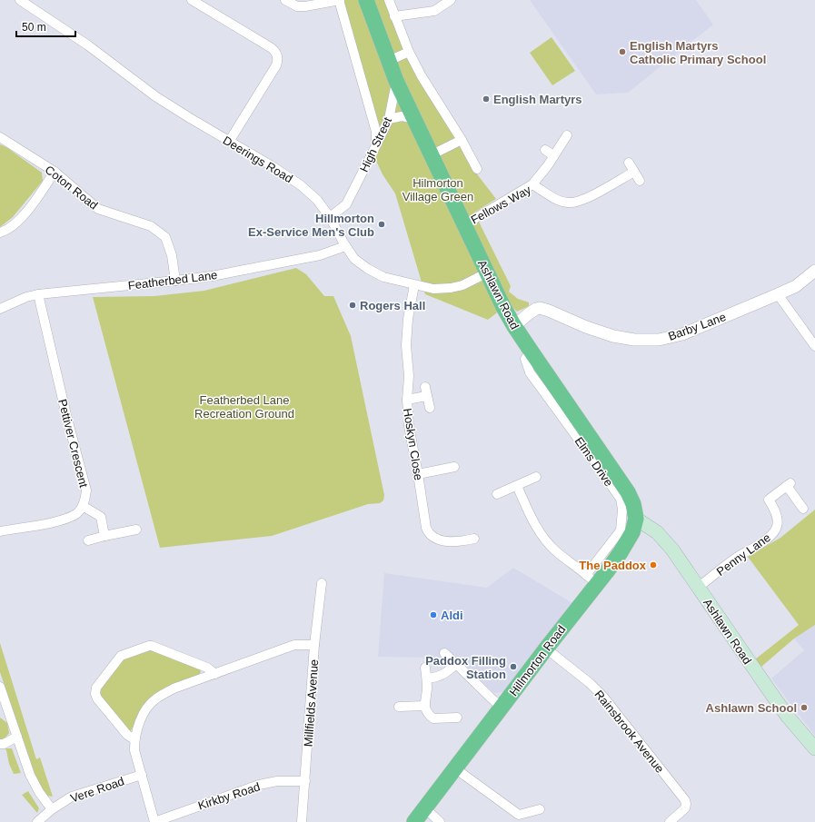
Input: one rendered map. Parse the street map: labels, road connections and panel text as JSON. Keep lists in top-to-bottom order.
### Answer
{
  "streets": {
    "highway": ["Ashlawn Road", "Hillmorton Road"],
    "street": [
      "High Street",
      "Deerings Road",
      "Coton Road",
      "Fellows Way",
      "Featherbed Lane",
      "Barby Lane",
      "Pettiver Crescent",
      "Hoskyn Close",
      "Elms Drive",
      "Penny Lane",
      "Millfields Avenue",
      "Rainsbrook Avenue",
      "Vere Road",
      "Kirkby Road"
    ]
  },
  "crossings": [
    ["High Street", "Deerings Road"],
    ["High Street", "Ashlawn Road"],
    ["Deerings Road", "Featherbed Lane"],
    ["Deerings Road", "Ashlawn Road"],
    ["Deerings Road", "Hoskyn Close"],
    ["Coton Road", "Featherbed Lane"],
    ["Fellows Way", "Ashlawn Road"],
    ["Featherbed Lane", "Pettiver Crescent"],
    ["Ashlawn Road", "Barby Lane"],
    ["Ashlawn Road", "Elms Drive"],
    ["Ashlawn Road", "Penny Lane"],
    ["Ashlawn Road", "Hillmorton Road"],
    ["Elms Drive", "Hillmorton Road"],
    ["Hillmorton Road", "Rainsbrook Avenue"],
    ["Millfields Avenue", "Kirkby Road"]
  ],
  "parks": ["Hilmorton Village Green", "Featherbed Lane Recreation Ground"],
  "places": [
    "English Martyrs Catholic Primary School",
    "English Martyrs",
    "Hillmorton Ex-Service Men's Club",
    "Rogers Hall",
    "The Paddox",
    "Aldi",
    "Paddox Filling Station",
    "Ashlawn School"
  ],
  "scale_bar": "50 m"
}
